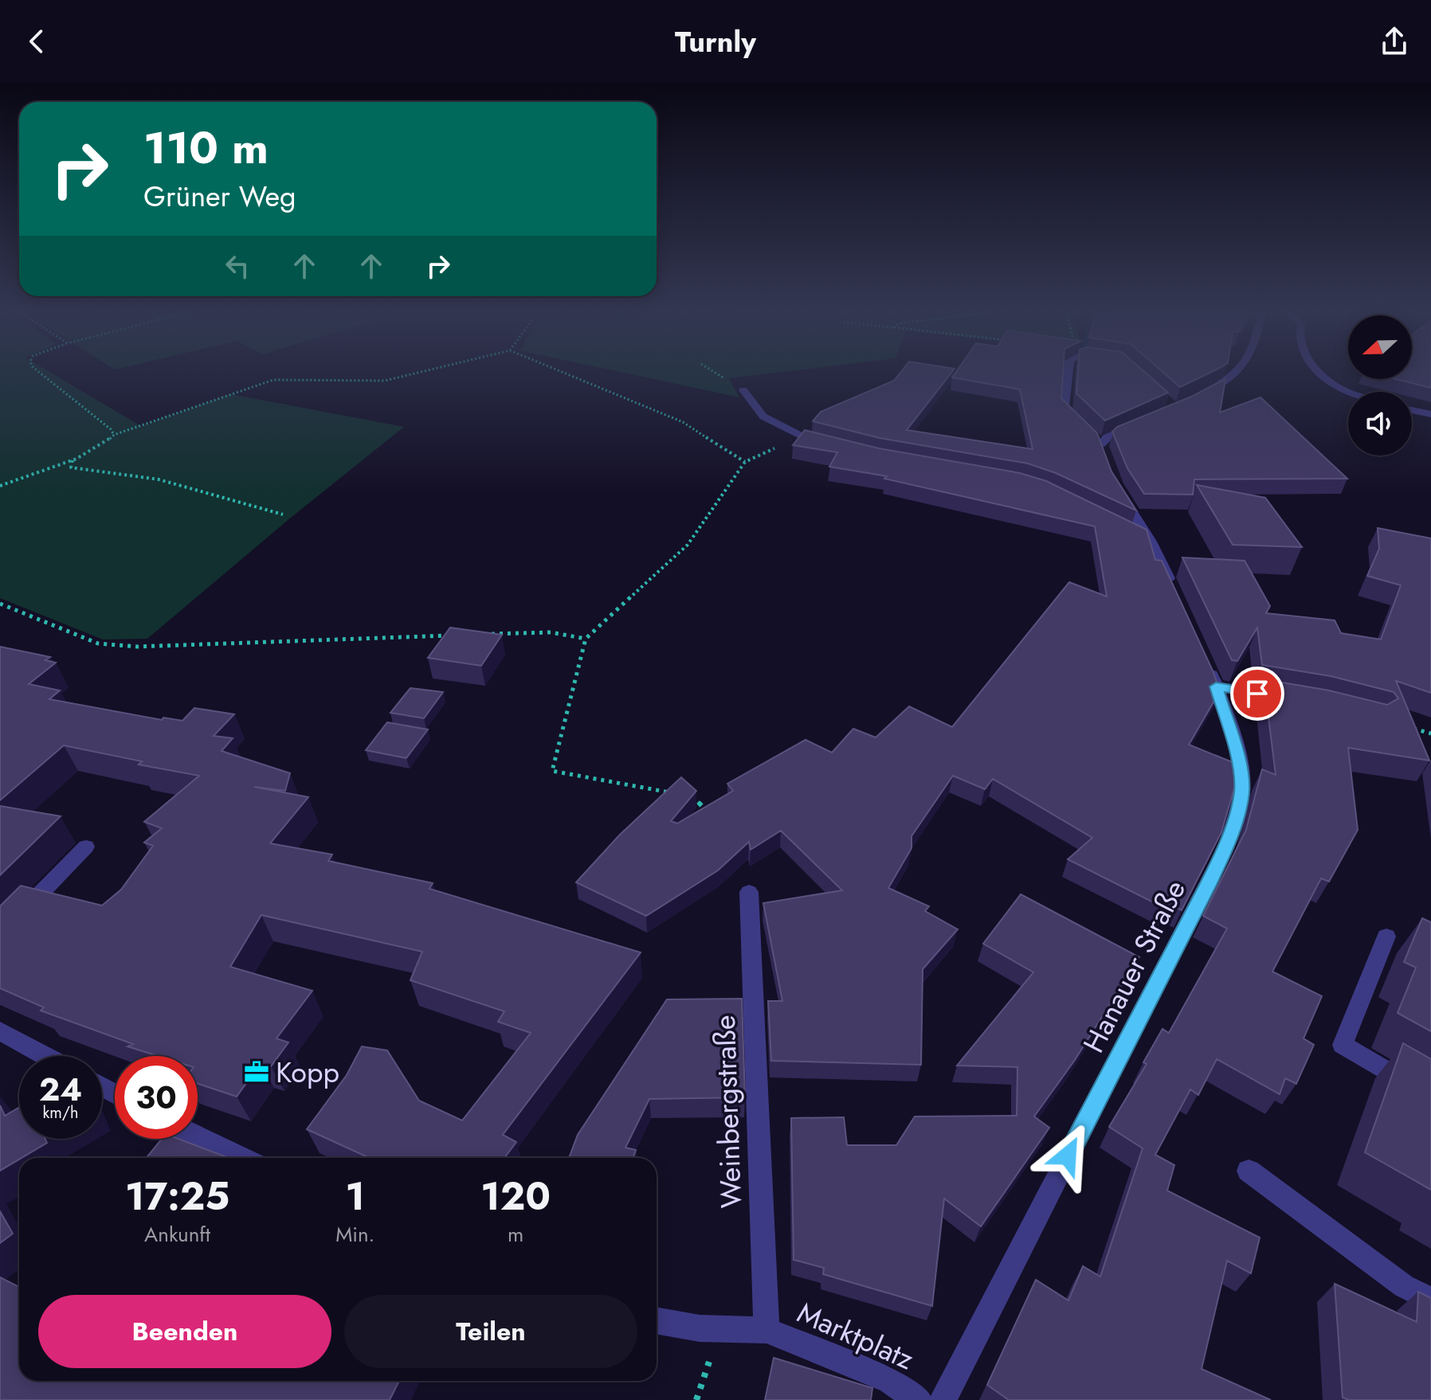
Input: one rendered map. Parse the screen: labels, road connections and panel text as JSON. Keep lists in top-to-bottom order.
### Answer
{
  "streets": {
    "street": ["Hanauer Straße", "Weinbergstraße", "Marktplatz"]
  },
  "crossings": [
    ["Weinbergstraße", "Marktplatz"]
  ],
  "places": {
    "office": ["Kopp"]
  },
  "north": "left",
  "page": {
    "header": "Turnly",
    "turn": ["110 m", "Grüner Weg"],
    "speed": "24 km/h",
    "limit": "30",
    "eta": [
      "17:25",
      "Ankunft",
      "1",
      "Min.",
      "120",
      "m"
    ],
    "buttons": ["Beenden", "Teilen"]
  }
}
